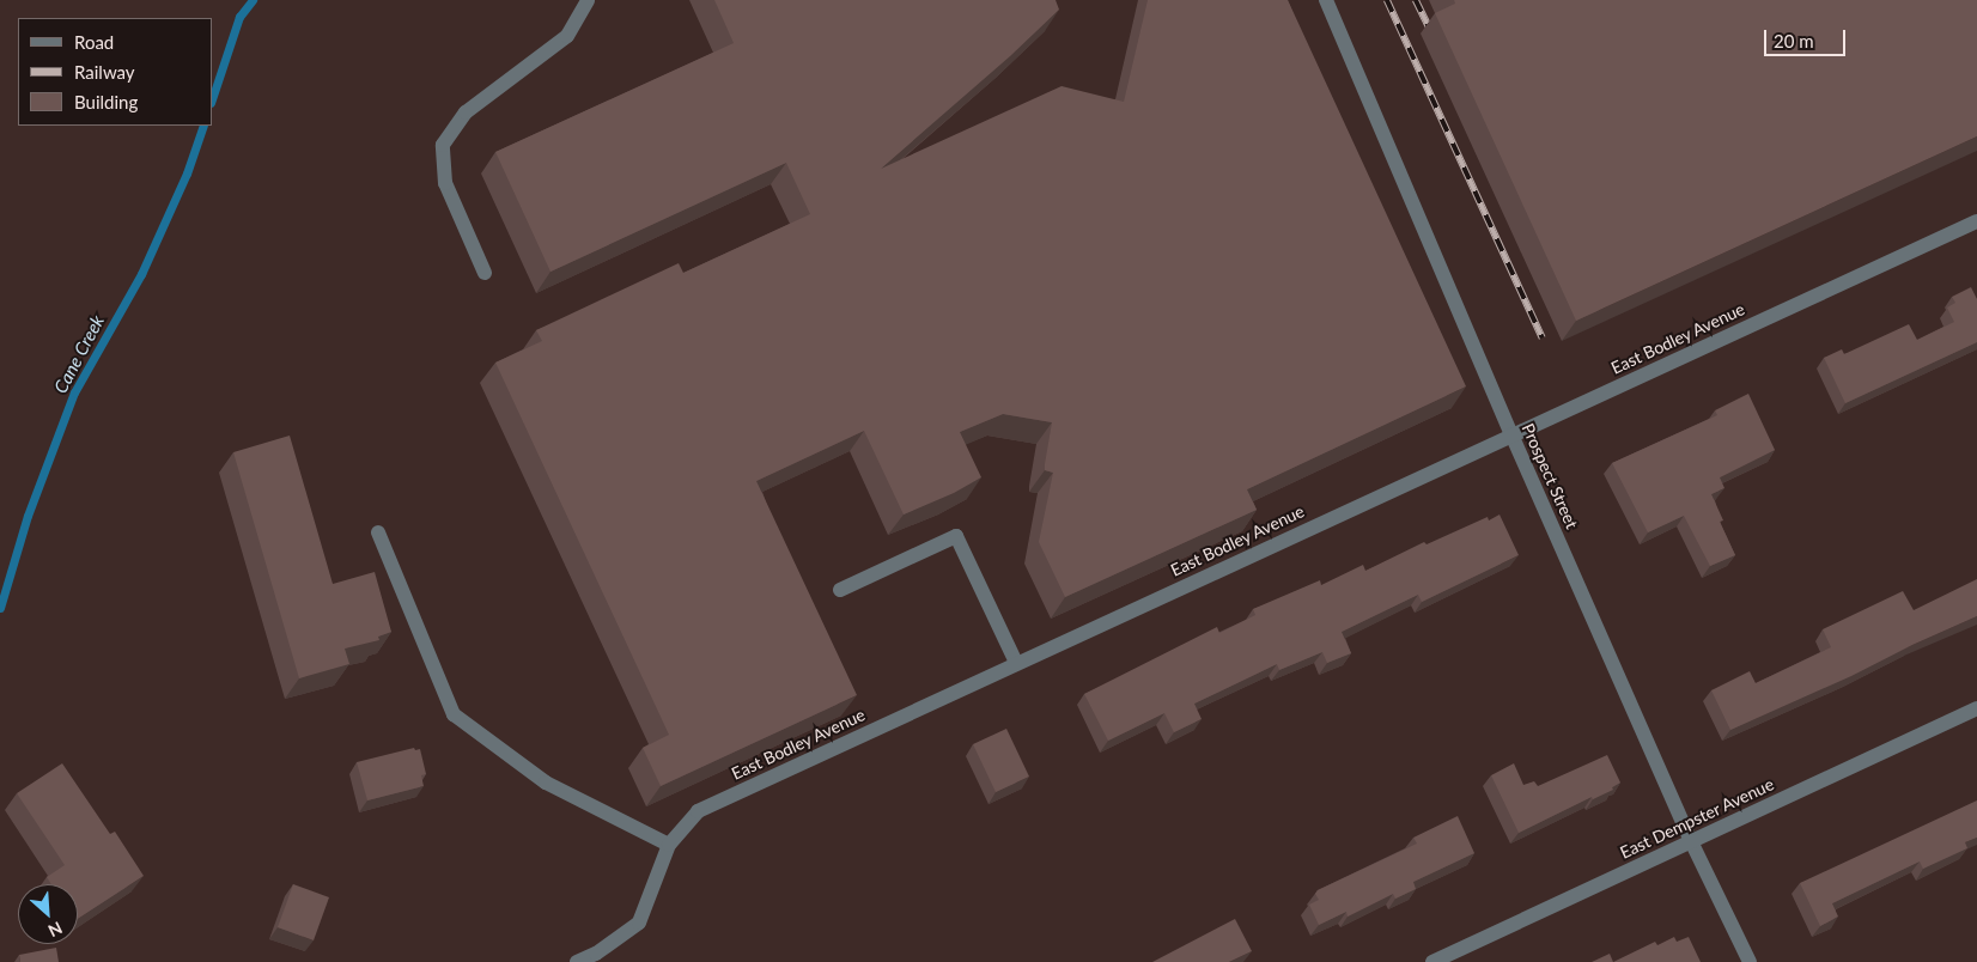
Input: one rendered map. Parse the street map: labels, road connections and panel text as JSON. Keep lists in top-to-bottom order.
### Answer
{
  "streets": {
    "street": ["East Bodley Avenue", "Prospect Street", "East Dempster Avenue"]
  },
  "crossings": [
    ["East Bodley Avenue", "Prospect Street"],
    ["Prospect Street", "East Dempster Avenue"]
  ],
  "water": ["Cane Creek"],
  "legend": ["Road", "Railway", "Building"],
  "scale_bar": "20 m",
  "north": "bottom right"
}
